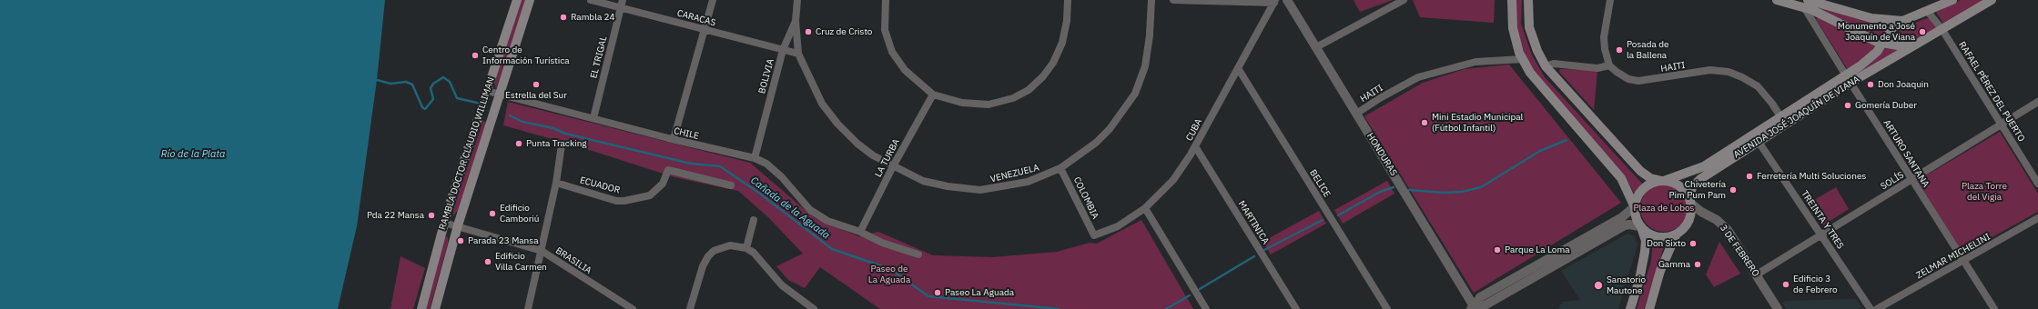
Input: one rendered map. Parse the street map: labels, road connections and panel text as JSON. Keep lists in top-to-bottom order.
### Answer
{
  "streets": {
    "main road": ["AVENIDA JOSÉ JOAQUÍN DE VIANA", "RAMBLA DOCTOR CLAUDIO WILLIMAN"],
    "street": [
      "CARACAS",
      "EL TRIGAL",
      "HAITI",
      "BOLIVIA",
      "RAFAEL PÉREZ DEL PUERTO",
      "CUBA",
      "CHILE",
      "ARTURO SANTANA",
      "HONDURAS",
      "LA TURBA",
      "VENEZUELA",
      "SOLÍS",
      "BELICE",
      "ECUADOR",
      "COLOMBIA",
      "TREINTA Y TRES",
      "MARTINICA",
      "3 DE FEBRERO",
      "ZELMAR MICHELINI",
      "BRASILIA"
    ]
  },
  "crossings": [
    ["CARACAS", "EL TRIGAL"],
    ["CARACAS", "BOLIVIA"],
    ["CARACAS", "VENEZUELA"],
    ["EL TRIGAL", "CHILE"],
    ["HAITI", "AVENIDA JOSÉ JOAQUÍN DE VIANA"],
    ["HAITI", "HONDURAS"],
    ["BOLIVIA", "CHILE"],
    ["BOLIVIA", "VENEZUELA"],
    ["RAFAEL PÉREZ DEL PUERTO", "AVENIDA JOSÉ JOAQUÍN DE VIANA"],
    ["RAFAEL PÉREZ DEL PUERTO", "SOLÍS"],
    ["AVENIDA JOSÉ JOAQUÍN DE VIANA", "ARTURO SANTANA"],
    ["AVENIDA JOSÉ JOAQUÍN DE VIANA", "TREINTA Y TRES"],
    ["AVENIDA JOSÉ JOAQUÍN DE VIANA", "3 DE FEBRERO"],
    ["CUBA", "BELICE"],
    ["CUBA", "COLOMBIA"],
    ["CUBA", "MARTINICA"],
    ["CHILE", "RAMBLA DOCTOR CLAUDIO WILLIMAN"],
    ["CHILE", "LA TURBA"],
    ["RAMBLA DOCTOR CLAUDIO WILLIMAN", "BRASILIA"],
    ["ARTURO SANTANA", "SOLÍS"],
    ["ARTURO SANTANA", "ZELMAR MICHELINI"],
    ["LA TURBA", "VENEZUELA"],
    ["VENEZUELA", "COLOMBIA"],
    ["SOLÍS", "TREINTA Y TRES"],
    ["SOLÍS", "3 DE FEBRERO"]
  ],
  "water": ["Río de la Plata", "Cañada de la Aguada"],
  "parks": ["Plaza Torre del Vigia", "Plaza de Lobos", "Paseo de La Aguada"],
  "places": [
    "Rambla 24",
    "Cruz de Cristo",
    "Monumento a José Joaquín de Viana",
    "Posada de la Ballena",
    "Centro de Información Turística",
    "Estrella del Sur",
    "Don Joaquin",
    "Gomería Duber",
    "Mini Estadio Municipal (Fútbol Infantil)",
    "Punta Tracking",
    "Ferretería Multi Soluciones",
    "Chivetería Pim Pum Pam",
    "Edificio Camboriú",
    "Pda 22 Mansa",
    "Parada 23 Mansa",
    "Don Sixto",
    "Parque La Loma",
    "Edificio Villa Carmen",
    "Gamma",
    "Edificio 3 de Febrero",
    "Sanatorio Mautone",
    "Paseo La Aguada"
  ]
}
